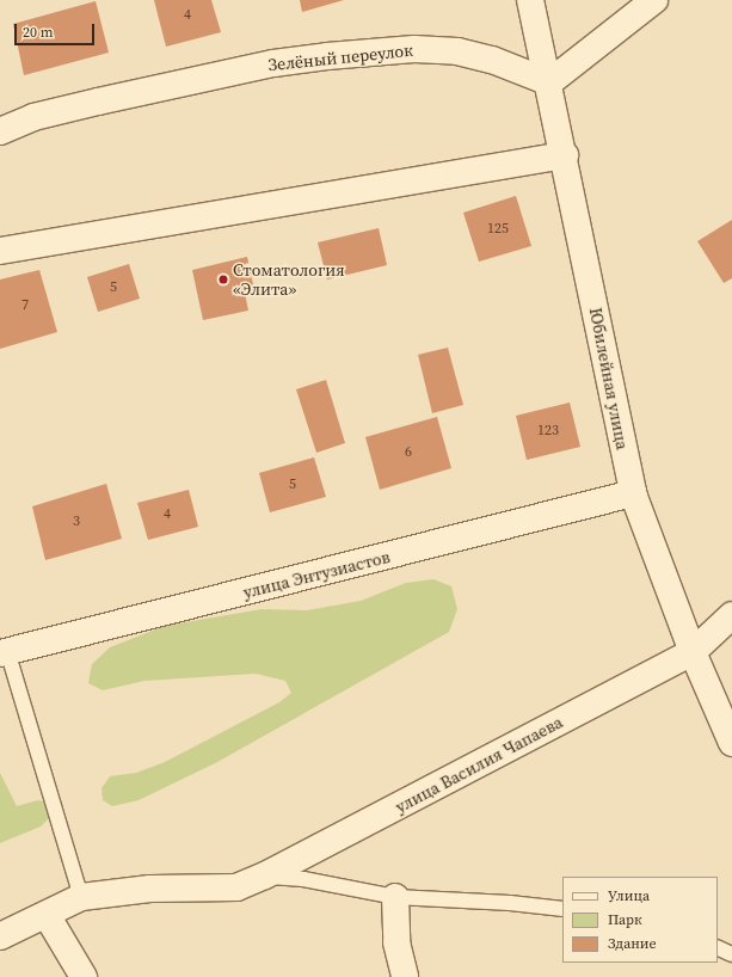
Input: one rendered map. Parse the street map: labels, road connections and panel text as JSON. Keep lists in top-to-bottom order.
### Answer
{
  "streets": {
    "street": [
      "Зелёный переулок",
      "Юбилейная улица",
      "улица Энтузиастов",
      "улица Василия Чапаева"
    ]
  },
  "crossings": [
    ["Зелёный переулок", "Юбилейная улица"],
    ["Юбилейная улица", "улица Энтузиастов"],
    ["Юбилейная улица", "улица Василия Чапаева"]
  ],
  "places": ["Стоматология «Элита»"],
  "house_numbers": [
    "4",
    "125",
    "5",
    "7",
    "123",
    "6",
    "5",
    "4",
    "3"
  ],
  "legend": ["Улица", "Парк", "Здание"],
  "scale_bar": "20 m"
}
